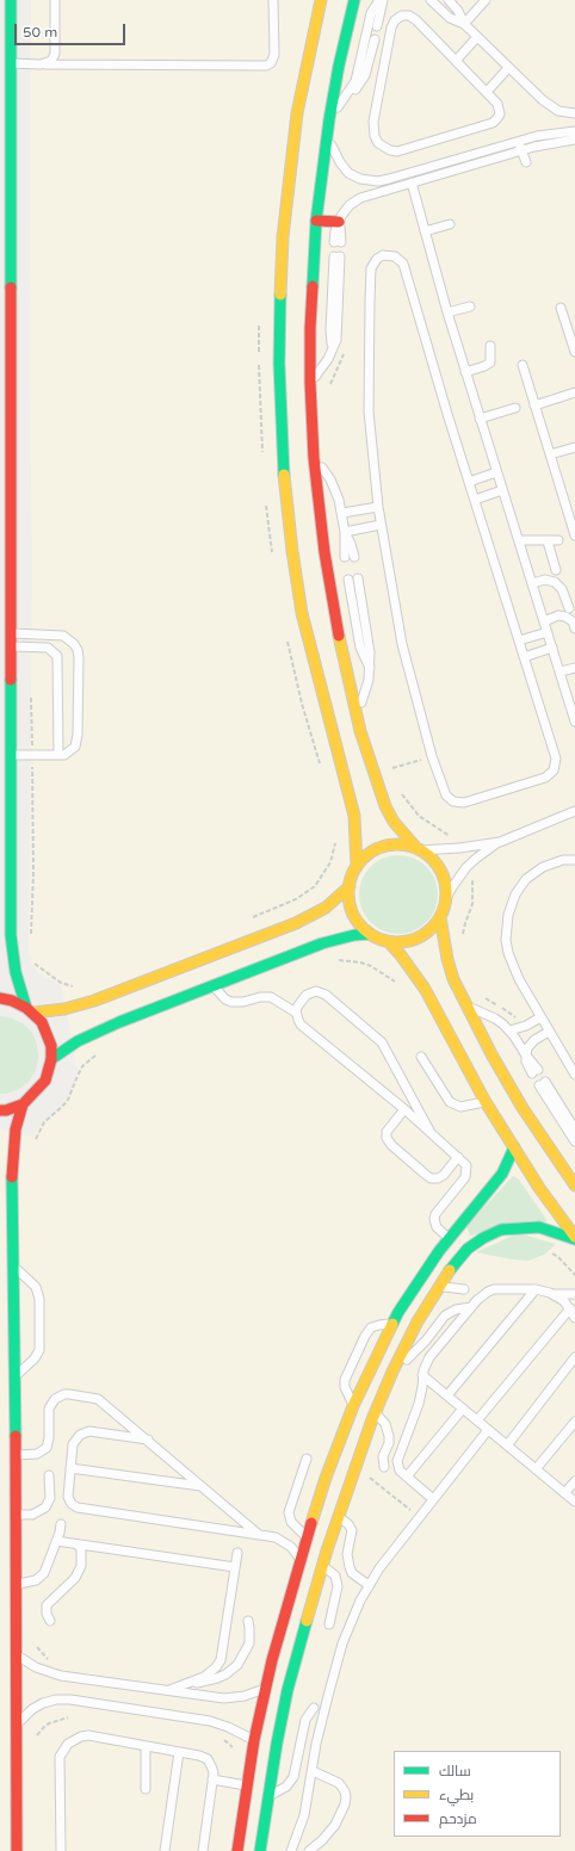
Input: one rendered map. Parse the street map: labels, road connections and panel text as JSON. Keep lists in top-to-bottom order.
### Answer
{
  "legend": ["سالك", "بطيء", "مزدحم"],
  "scale_bar": "50 m"
}
